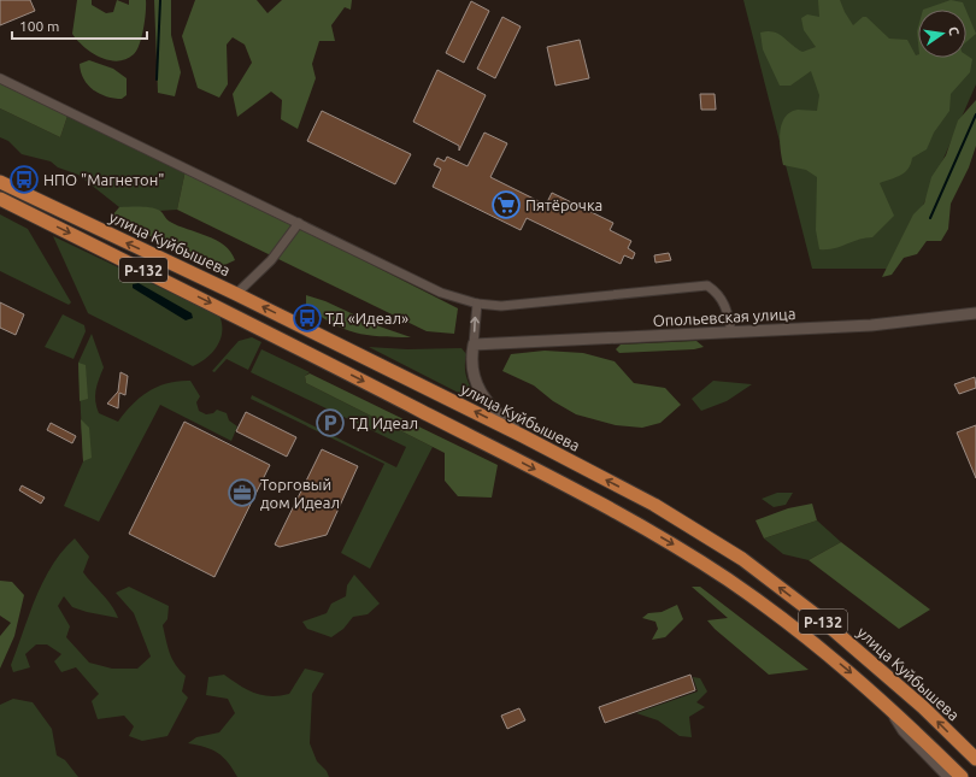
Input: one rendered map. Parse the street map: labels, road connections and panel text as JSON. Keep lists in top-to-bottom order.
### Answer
{
  "streets": {
    "highway": ["улица Куйбышева", "Р-132"],
    "street": ["Опольевская улица"]
  },
  "places": {
    "bus stop": ["НПО \"Магнетон\"", "ТД «Идеал»"],
    "supermarket": ["Пятёрочка"],
    "parking": ["ТД Идеал"],
    "office": ["Торговый дом Идеал"]
  },
  "scale_bar": "100 m",
  "north": "right"
}
